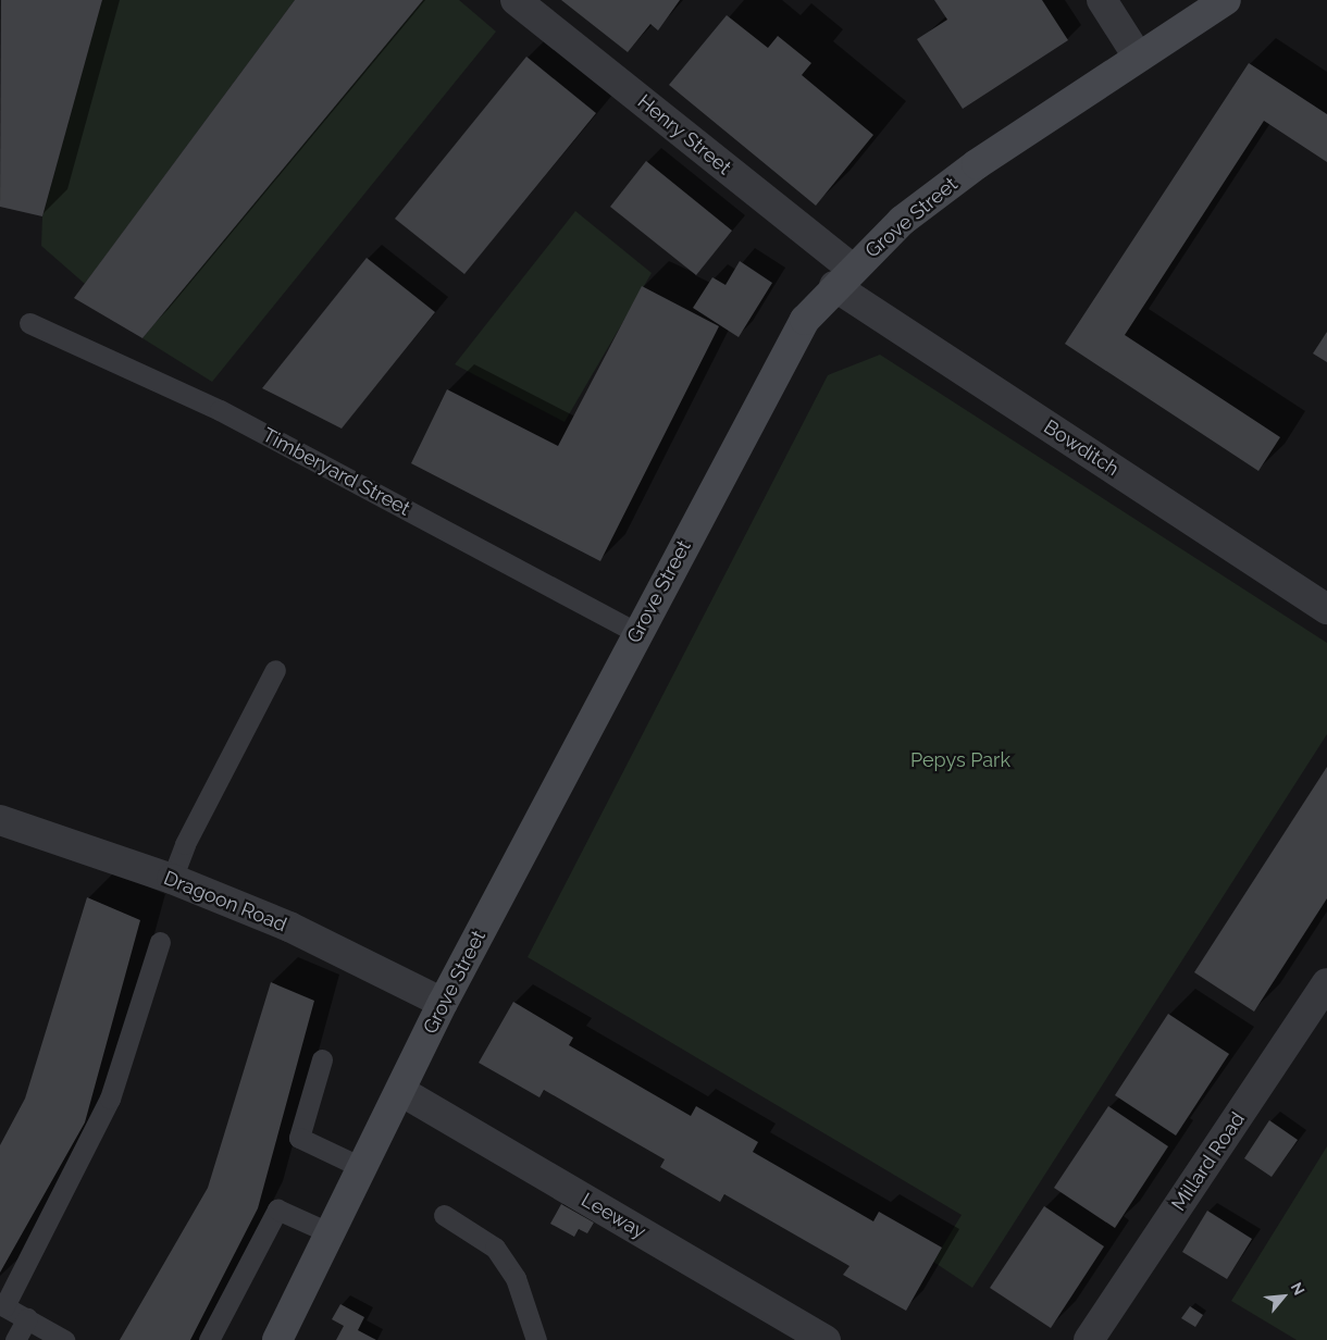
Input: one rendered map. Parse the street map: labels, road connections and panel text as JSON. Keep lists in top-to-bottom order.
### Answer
{
  "streets": {
    "main road": ["Grove Street"],
    "street": [
      "Henry Street",
      "Bowditch",
      "Dragoon Road",
      "Millard Road",
      "Leeway"
    ],
    "lane": ["Timberyard Street"]
  },
  "crossings": [
    ["Henry Street", "Grove Street"],
    ["Henry Street", "Bowditch"],
    ["Grove Street", "Bowditch"],
    ["Grove Street", "Timberyard Street"],
    ["Grove Street", "Dragoon Road"],
    ["Grove Street", "Leeway"]
  ],
  "parks": ["Pepys Park"],
  "north": "top right"
}
